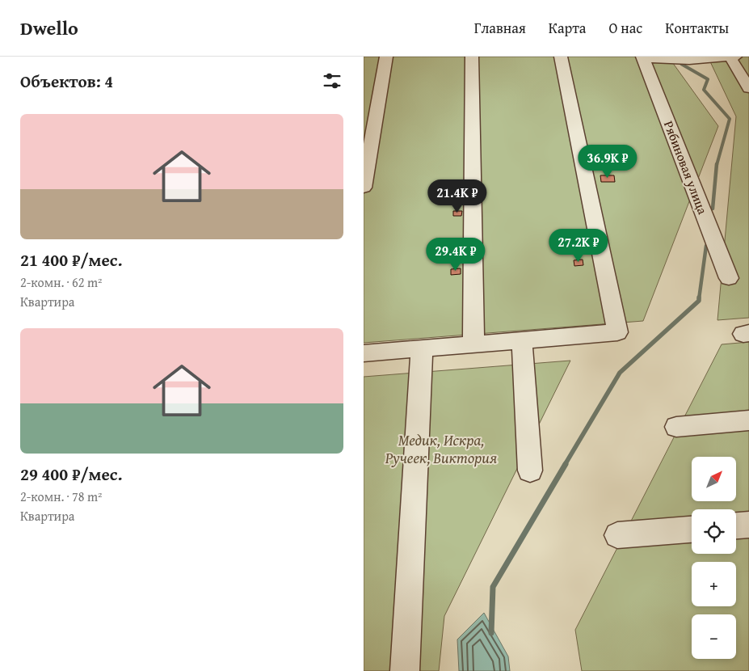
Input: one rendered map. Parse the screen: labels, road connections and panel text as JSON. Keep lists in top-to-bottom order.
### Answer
{
  "streets": {
    "lane": ["Рябиновая улица"]
  },
  "parks": ["Медик, Искра, Ручеек, Виктория"],
  "north": "top right",
  "page": {
    "header": "Dwello",
    "nav": [
      "Главная",
      "Карта",
      "О нас",
      "Контакты"
    ],
    "heading": "Объектов: 4",
    "list": [
      {
        "name": "21 400 ₽/мес.",
        "note": "2-комн. · 62 m² · Квартира"
      },
      {
        "name": "29 400 ₽/мес.",
        "note": "2-комн. · 78 m² · Квартира"
      }
    ],
    "price": [
      "36.9K ₽",
      "21.4K ₽",
      "27.2K ₽",
      "29.4K ₽"
    ],
    "map_buttons": ["+", "−"]
  }
}
